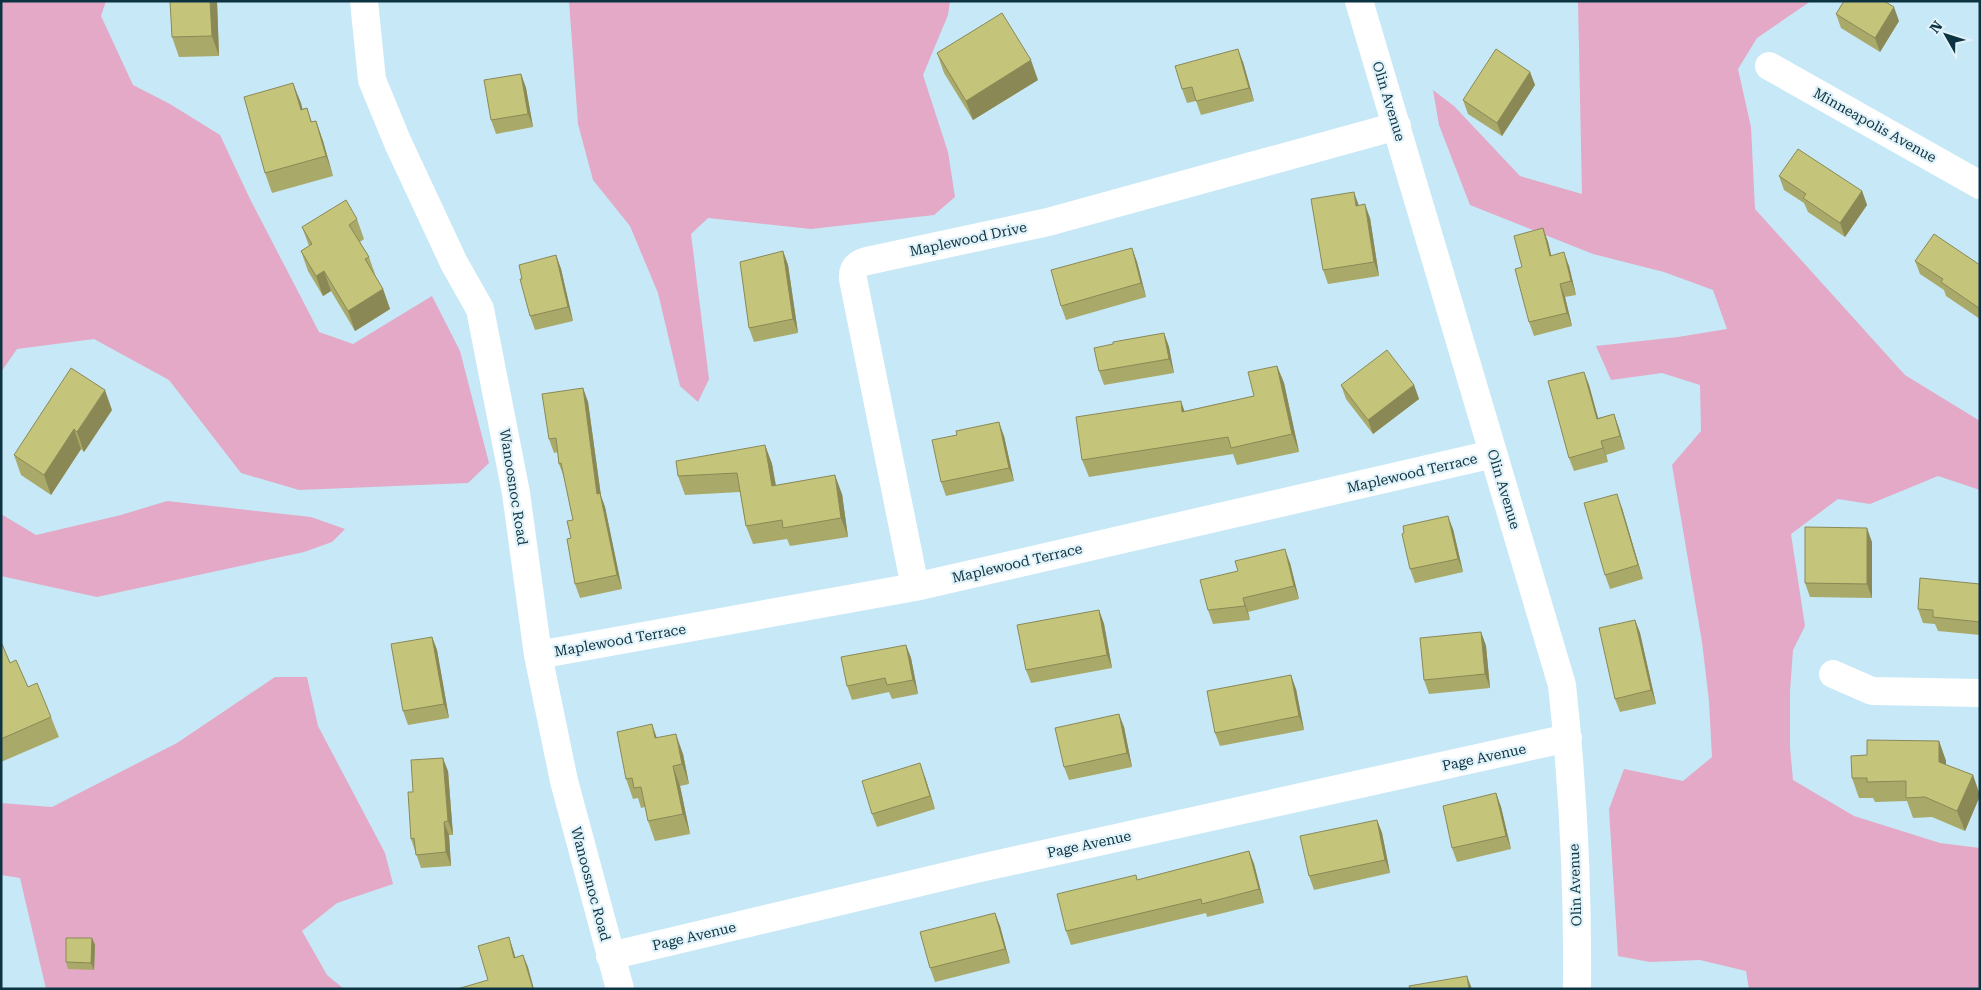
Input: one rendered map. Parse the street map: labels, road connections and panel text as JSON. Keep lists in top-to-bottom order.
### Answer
{
  "streets": {
    "street": [
      "Olin Avenue",
      "Minneapolis Avenue",
      "Maplewood Drive",
      "Maplewood Terrace",
      "Wanoosnoc Road",
      "Page Avenue"
    ]
  },
  "crossings": [
    ["Olin Avenue", "Maplewood Drive"],
    ["Olin Avenue", "Maplewood Terrace"],
    ["Olin Avenue", "Page Avenue"],
    ["Maplewood Drive", "Maplewood Terrace"],
    ["Maplewood Terrace", "Wanoosnoc Road"],
    ["Wanoosnoc Road", "Page Avenue"]
  ],
  "north": "top left"
}
